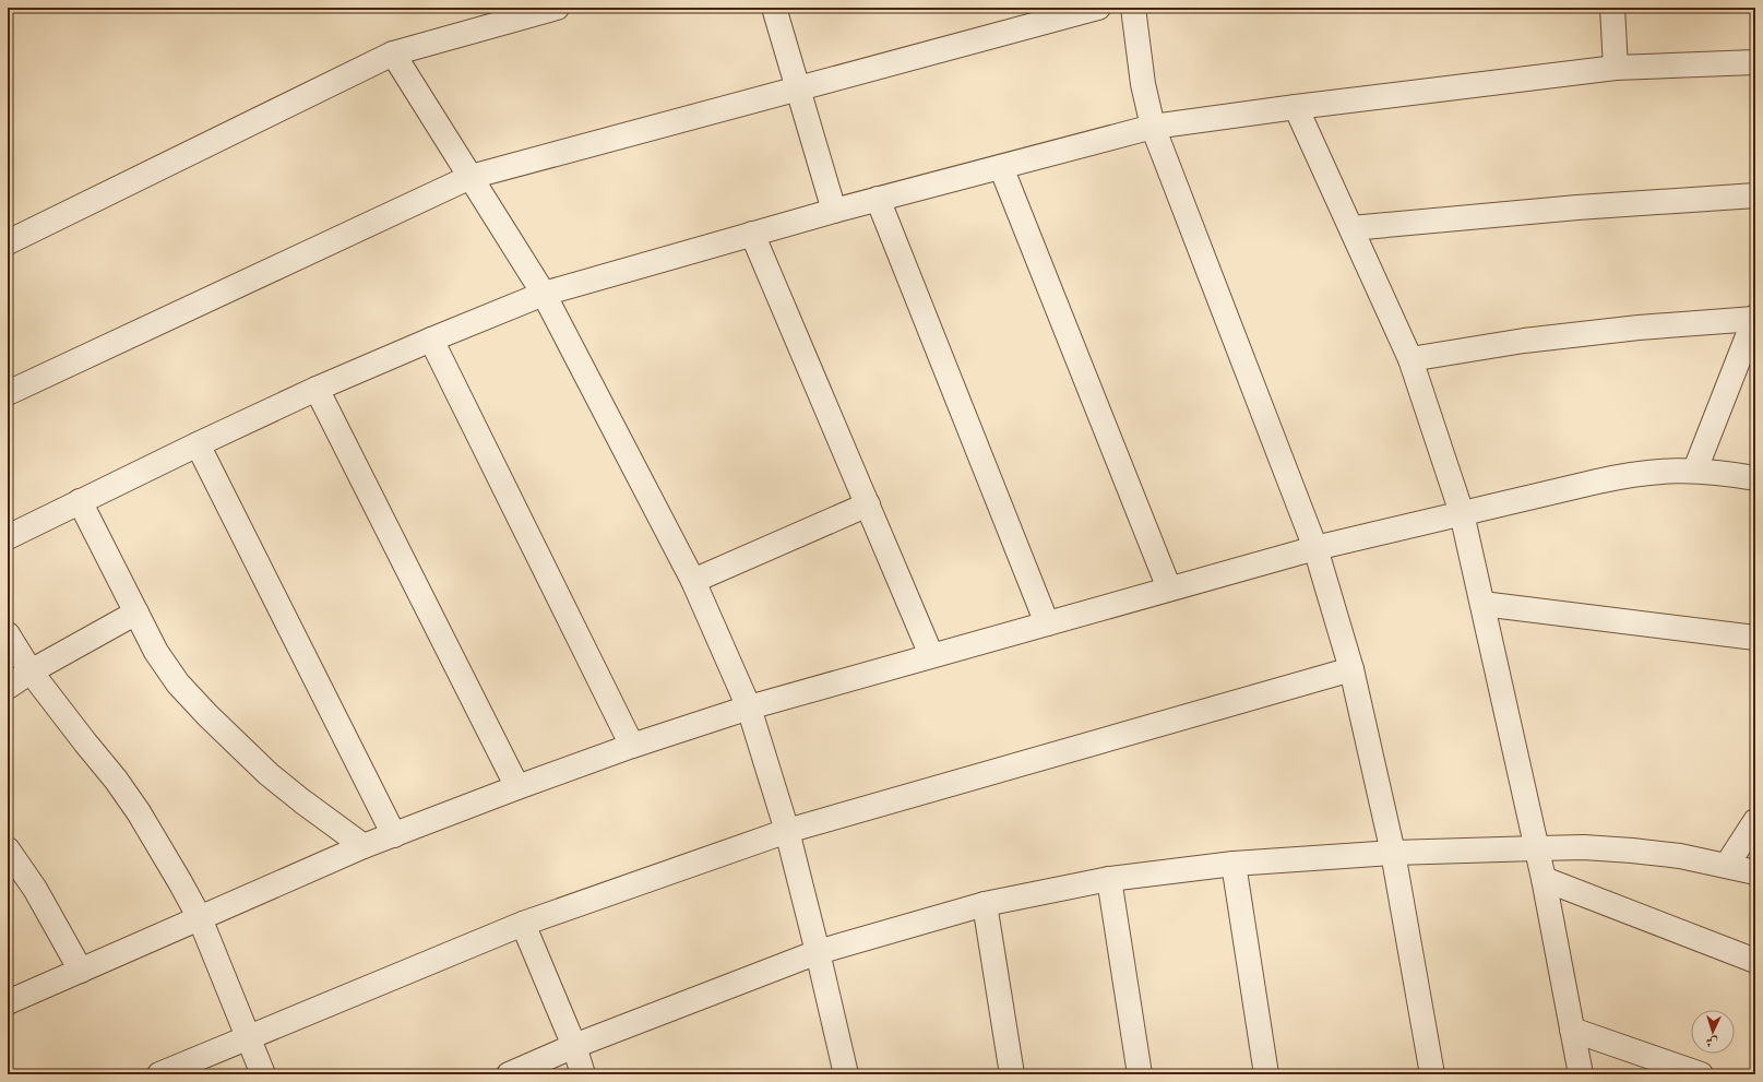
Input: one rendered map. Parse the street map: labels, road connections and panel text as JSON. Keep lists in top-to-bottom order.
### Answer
{
  "north": "bottom"
}
